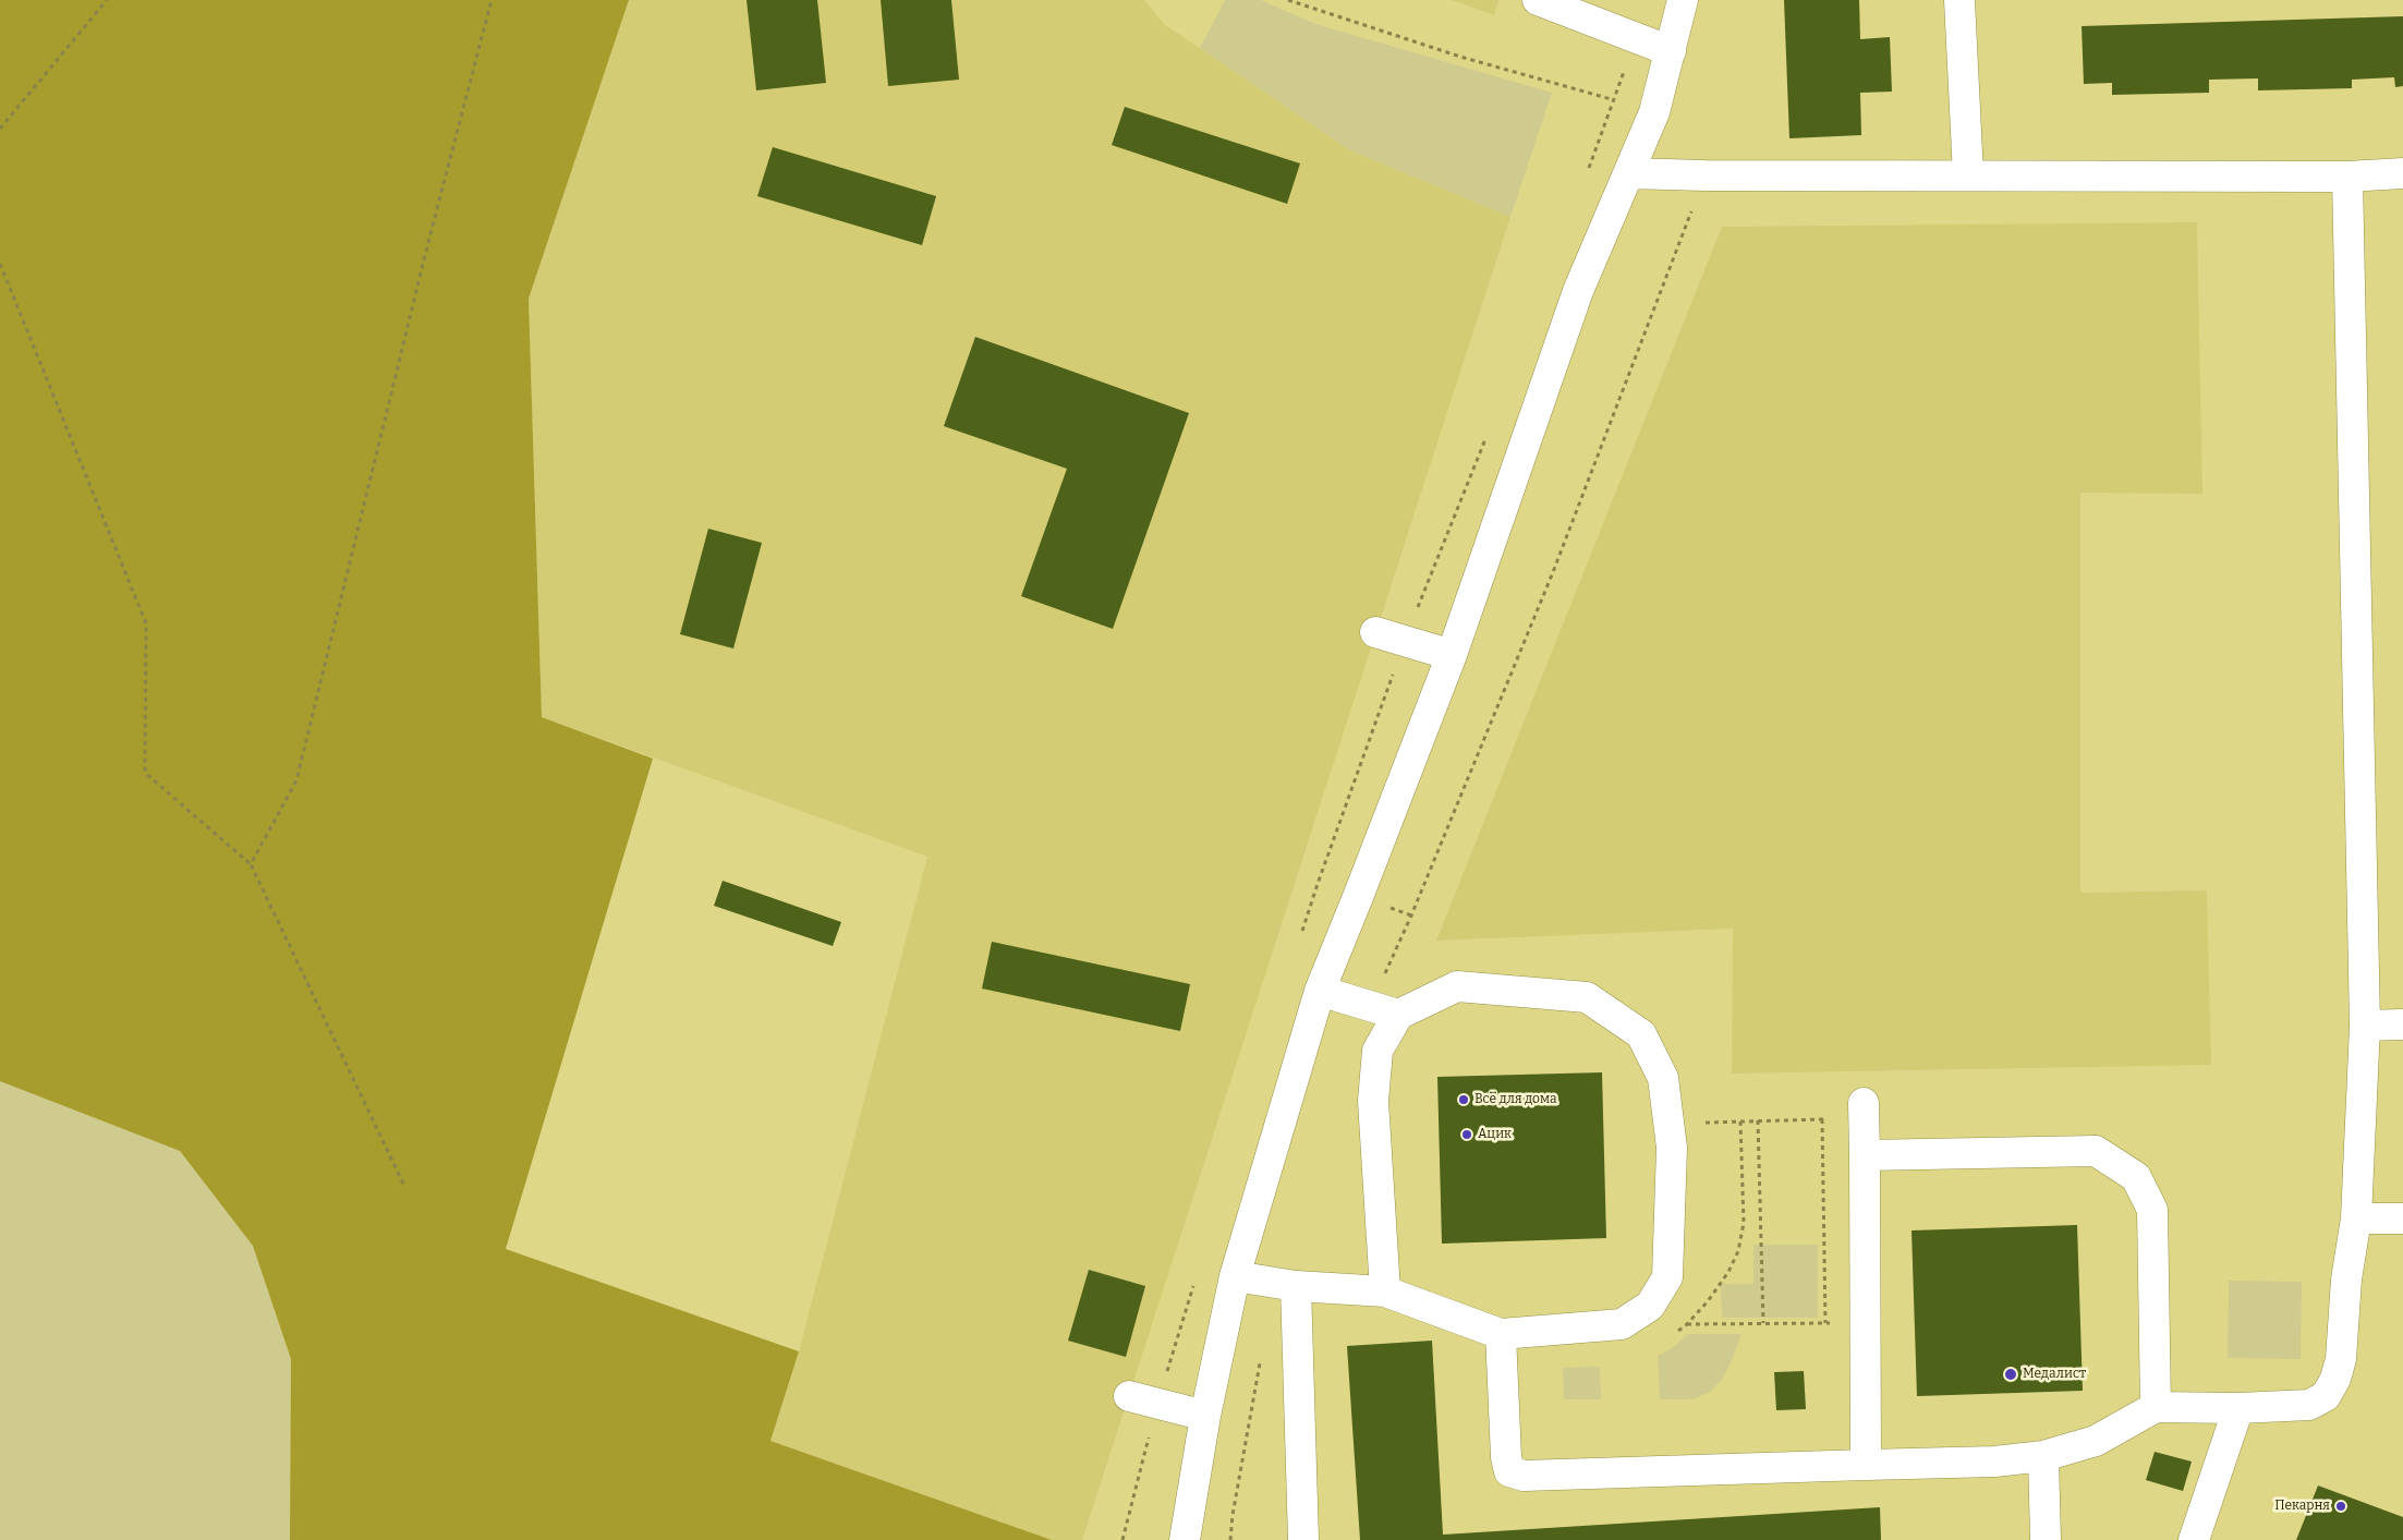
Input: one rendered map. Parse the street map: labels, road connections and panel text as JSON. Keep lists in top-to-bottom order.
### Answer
{
  "places": [
    "Всё для дома",
    "Ацик",
    "Медалист",
    "Пекарня"
  ]
}
